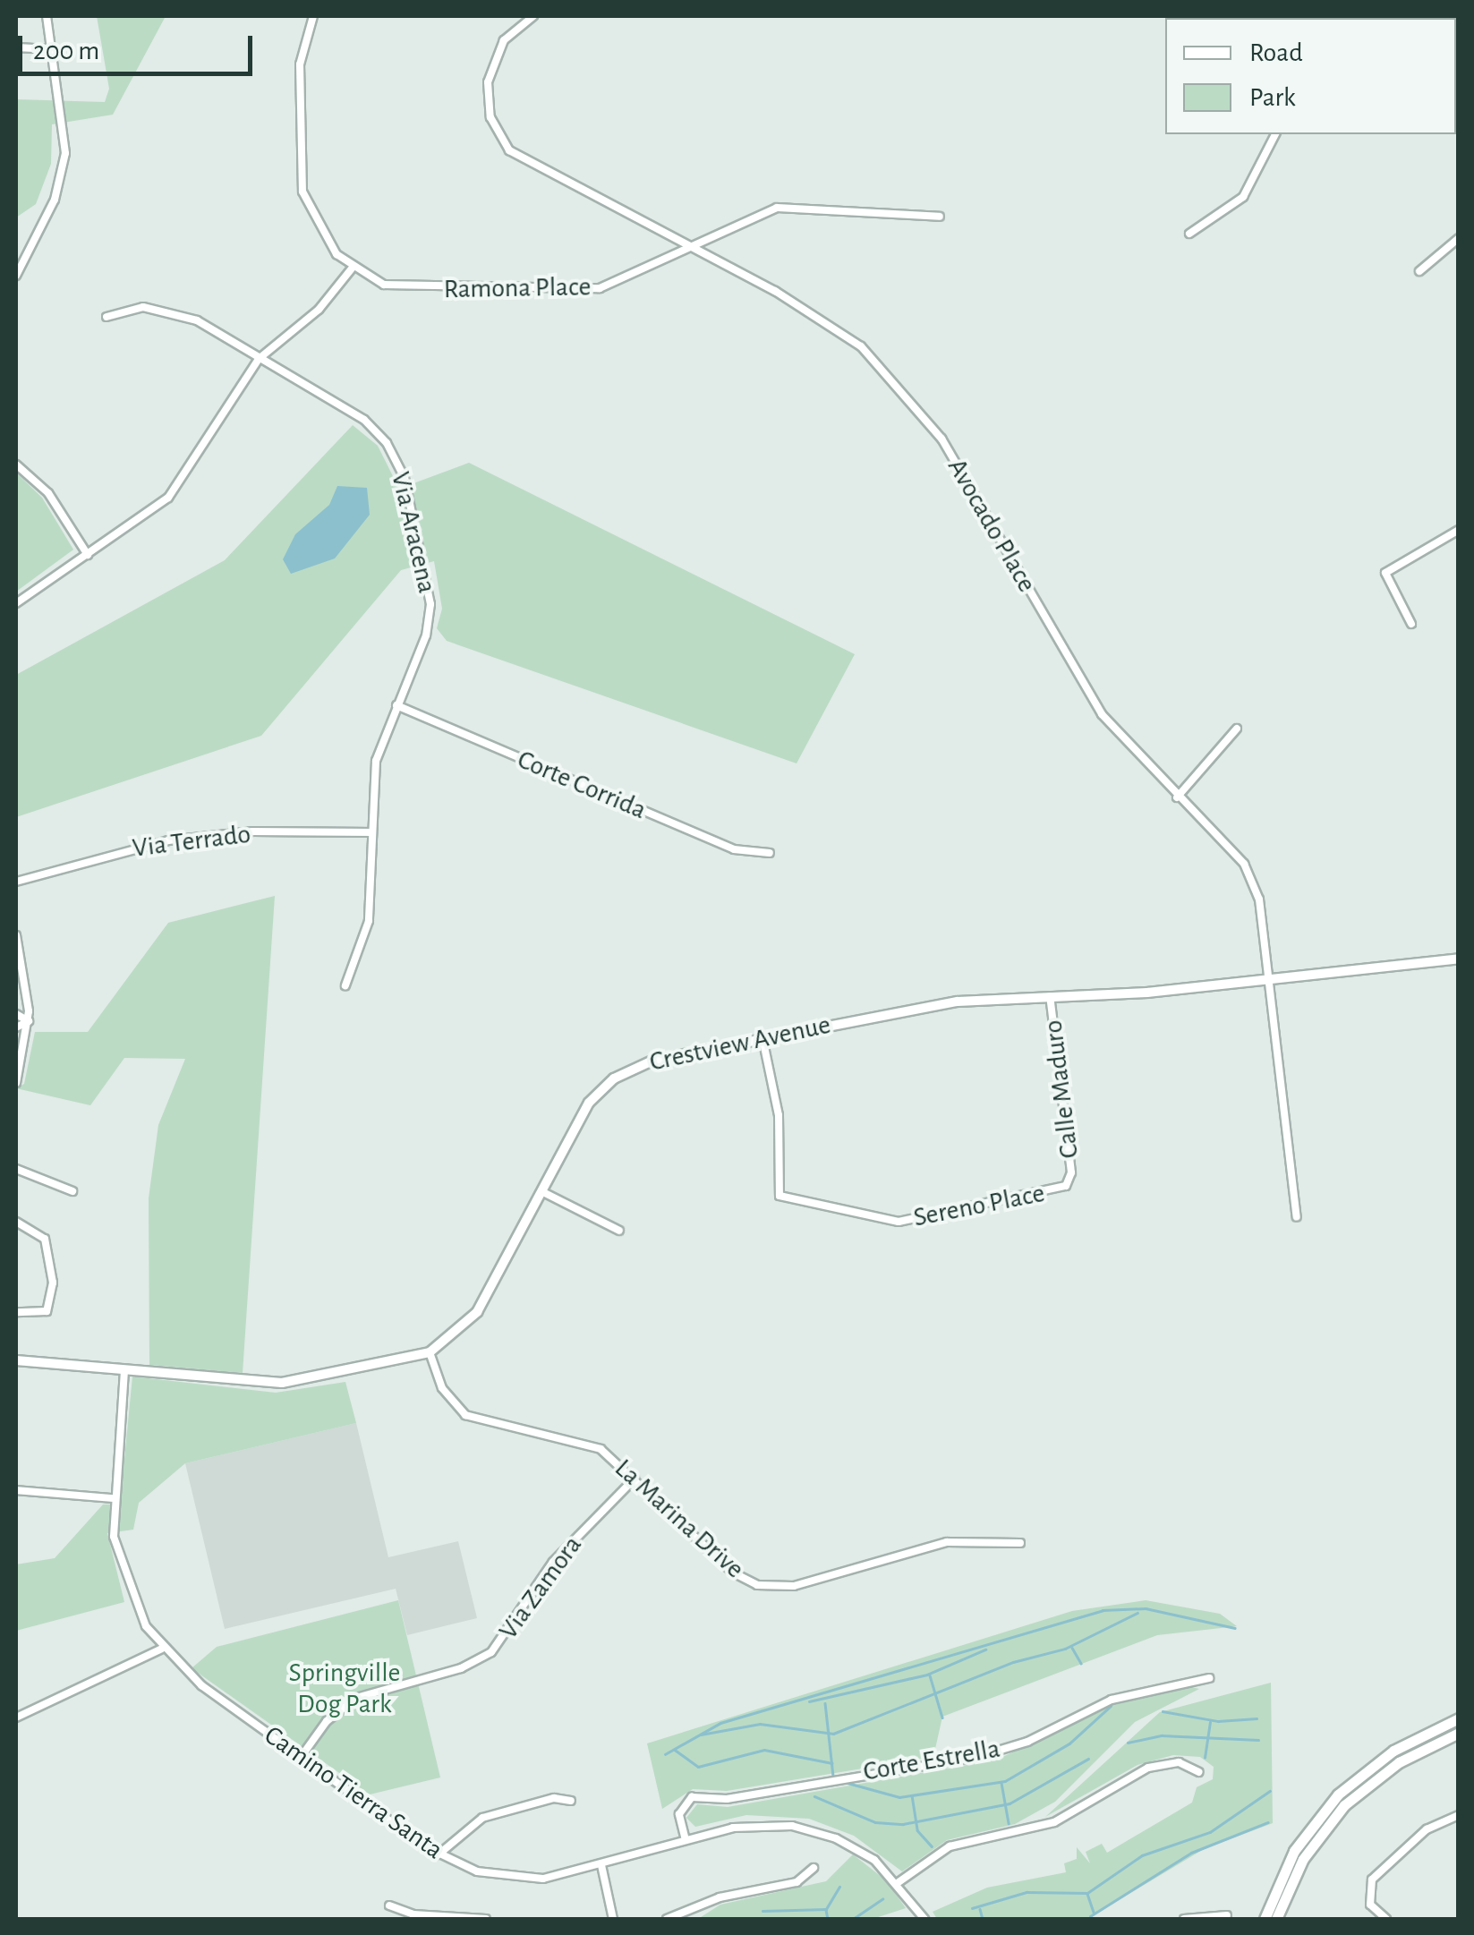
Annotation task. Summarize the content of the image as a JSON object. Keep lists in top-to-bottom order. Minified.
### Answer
{"streets":{"street":["Ramona Place","Avocado Place","Via Aracena","Corte Corrida","Via Terrado","Crestview Avenue","Calle Maduro","Sereno Place","La Marina Drive","Via Zamora","Corte Estrella","Camino Tierra Santa"]},"crossings":[["Ramona Place","Avocado Place"],["Avocado Place","Crestview Avenue"],["Via Aracena","Corte Corrida"],["Via Aracena","Via Terrado"],["Crestview Avenue","Calle Maduro"],["Crestview Avenue","Sereno Place"],["Crestview Avenue","La Marina Drive"],["Crestview Avenue","Camino Tierra Santa"],["Calle Maduro","Sereno Place"],["La Marina Drive","Via Zamora"],["Via Zamora","Camino Tierra Santa"],["Corte Estrella","Camino Tierra Santa"]],"parks":["Springville Dog Park"],"legend":["Road","Park"],"scale_bar":"200 m"}
